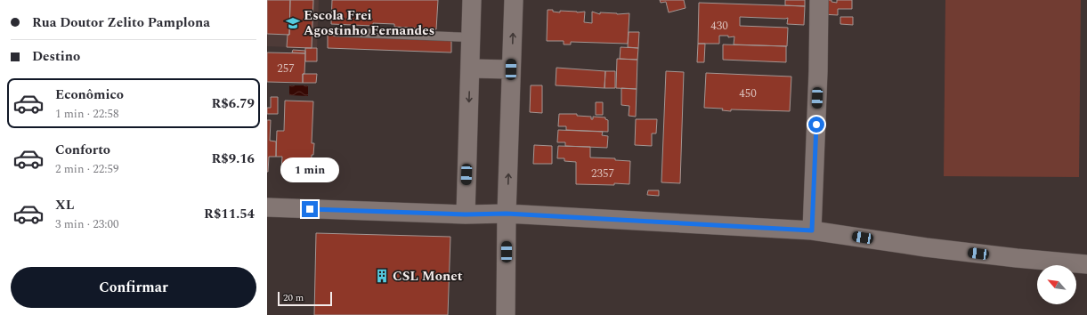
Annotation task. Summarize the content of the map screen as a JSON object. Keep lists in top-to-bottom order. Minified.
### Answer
{"places":{"school or university":["Escola Frei Agostinho Fernandes"],"building":["CSL Monet"]},"house_numbers":["430","257","450","2357"],"scale_bar":"20 m","north":"top left","page":{"banner":["Rua Doutor Zelito Pamplona","Destino"],"list":[{"name":"Econômico","note":"1 min · 22:58","value":"R$6.79"},{"name":"Conforto","note":"2 min · 22:59","value":"R$9.16"},{"name":"XL","note":"3 min · 23:00","value":"R$11.54"}],"bubble":"1 min","buttons":"Confirmar","scale":"20 m"}}
